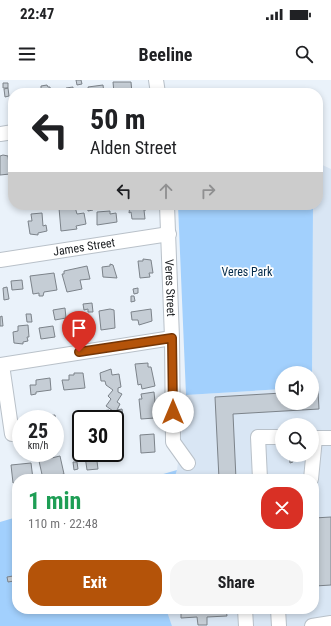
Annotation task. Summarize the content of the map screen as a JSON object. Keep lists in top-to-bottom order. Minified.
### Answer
{"streets":{"street":["James Street","Veres Street"]},"crossings":[["James Street","Veres Street"]],"parks":["Veres Park"],"page":{"status":"22:47","header":"Beeline","turn":["50 m","Alden Street"],"speed":"25 km/h","limit":"30","heading":["1 min","110 m · 22:48"],"buttons":["Exit","Share"]}}
